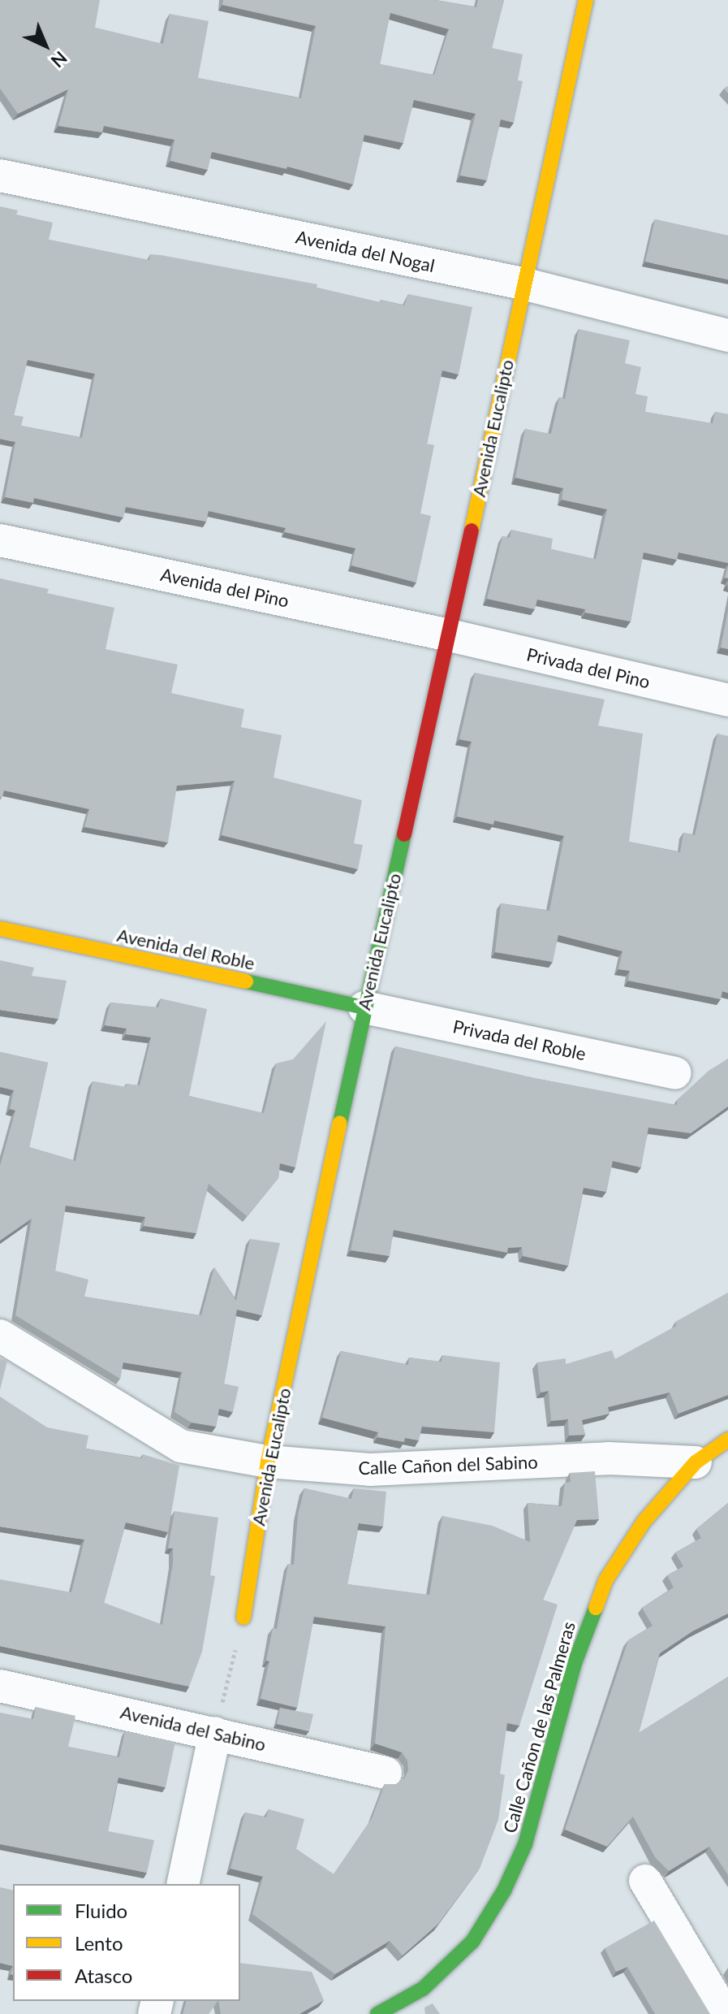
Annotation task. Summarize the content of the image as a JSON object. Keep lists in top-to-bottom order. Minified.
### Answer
{"streets":{"street":["Avenida del Nogal","Avenida Eucalipto","Avenida del Pino","Privada del Pino","Avenida del Roble","Privada del Roble","Calle Cañon del Sabino","Calle Cañon de las Palmeras","Avenida del Sabino"]},"crossings":[["Avenida del Nogal","Avenida Eucalipto"],["Avenida Eucalipto","Avenida del Pino"],["Avenida Eucalipto","Privada del Pino"],["Avenida Eucalipto","Avenida del Roble"],["Avenida Eucalipto","Privada del Roble"],["Avenida Eucalipto","Calle Cañon del Sabino"],["Avenida del Pino","Privada del Pino"],["Avenida del Roble","Privada del Roble"],["Calle Cañon del Sabino","Calle Cañon de las Palmeras"]],"legend":["Fluido","Lento","Atasco"],"north":"bottom right"}
